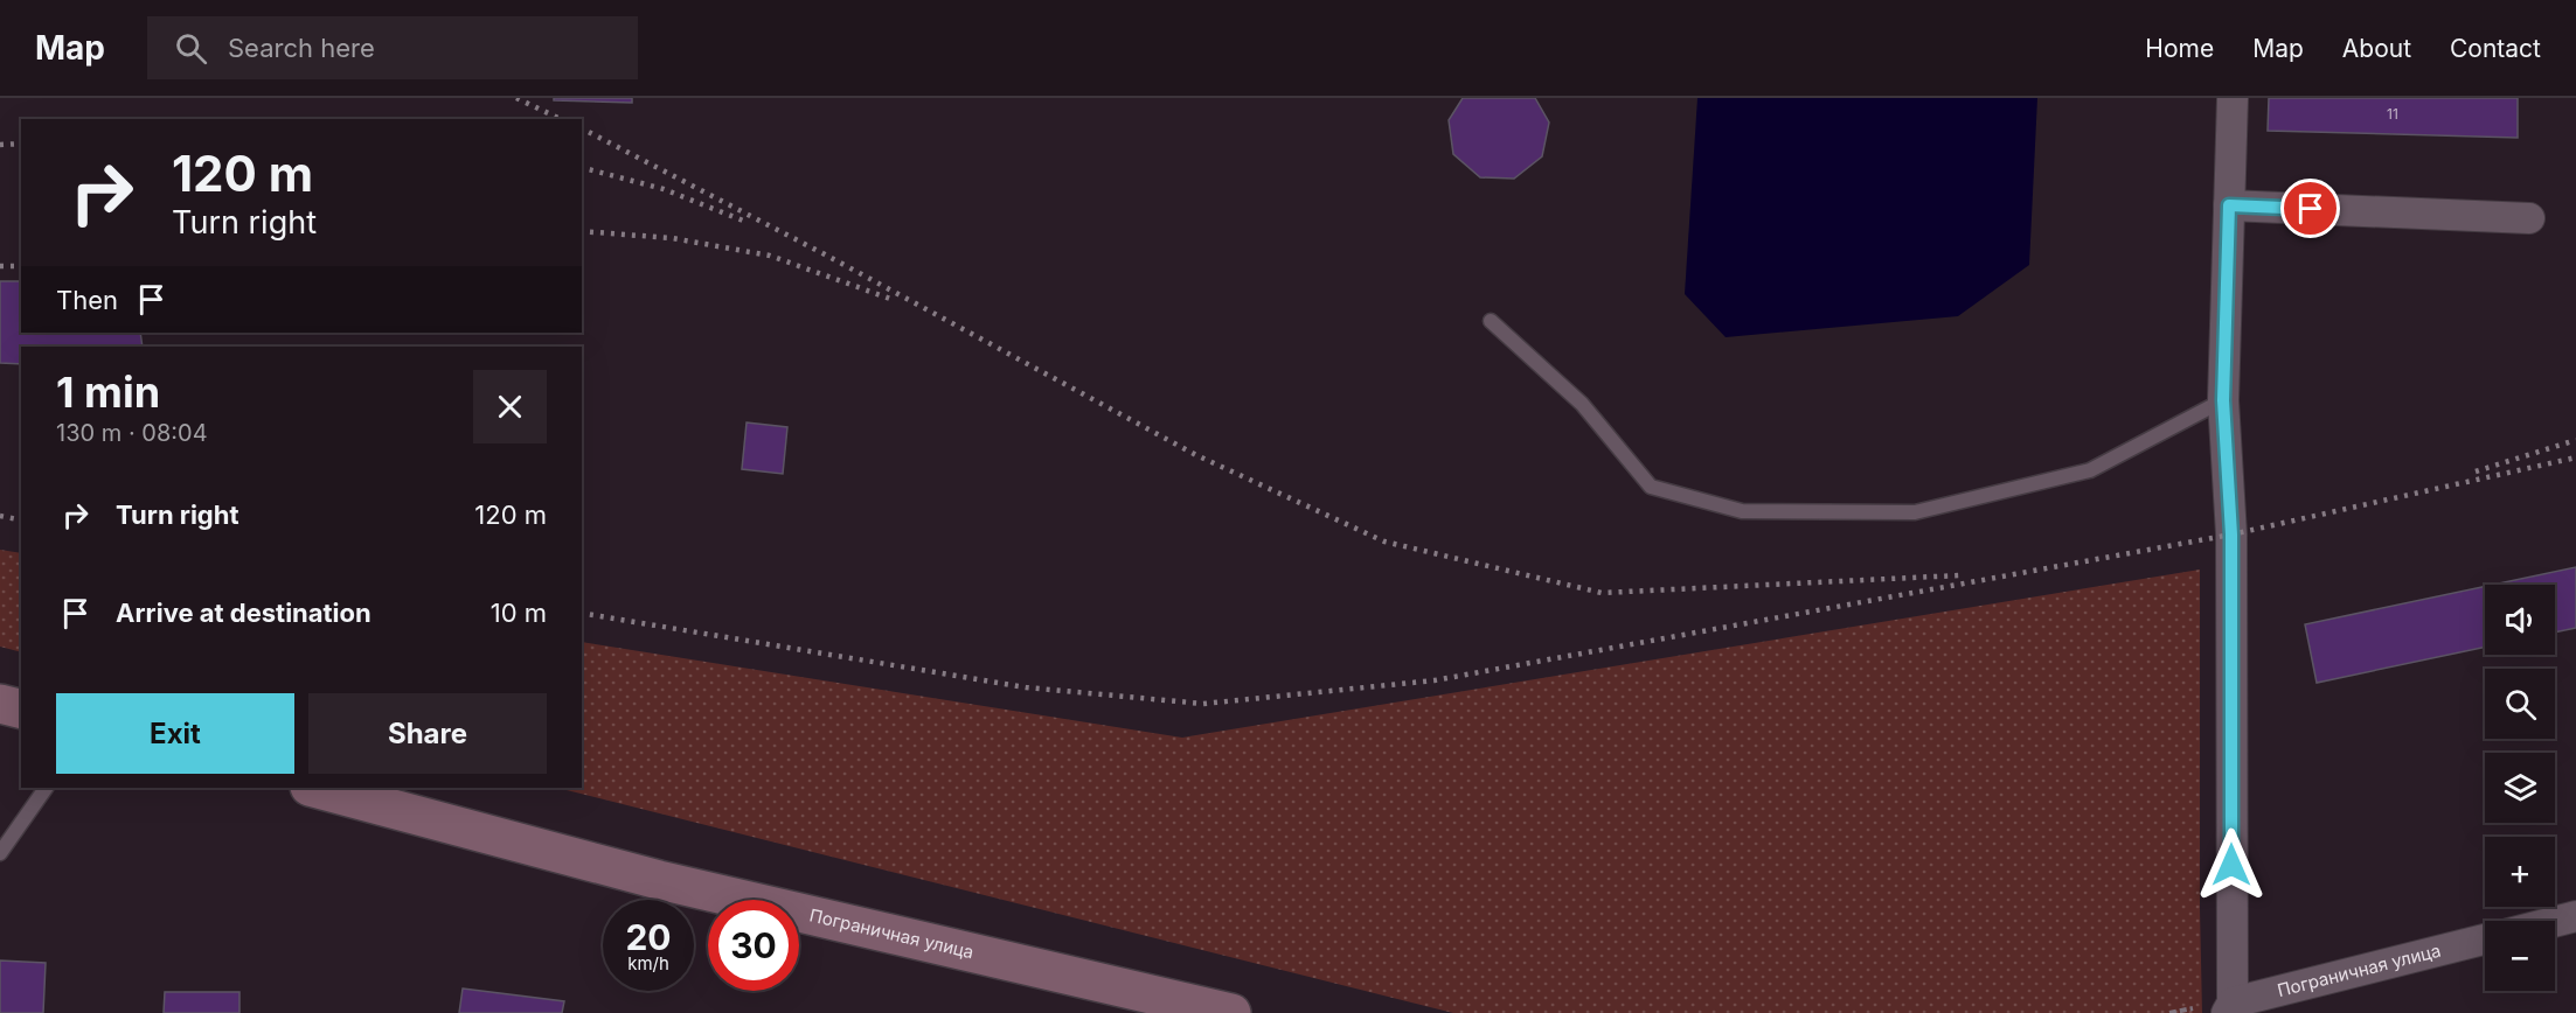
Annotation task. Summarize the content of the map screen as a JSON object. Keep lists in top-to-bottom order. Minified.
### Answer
{"streets":{"main road":["Пограничная улица"]},"house_numbers":["11"],"page":{"header":"Map","search":"Search here","nav":["Home","Map","About","Contact"],"turn":["120 m","Turn right"],"then":"Then","heading":["1 min","130 m · 08:04"],"list":[{"name":"Turn right","value":"120 m"},{"name":"Arrive at destination","value":"10 m"}],"map_buttons":["+","−"],"buttons":["Exit","Share"],"speed":"20 km/h","limit":"30"}}
